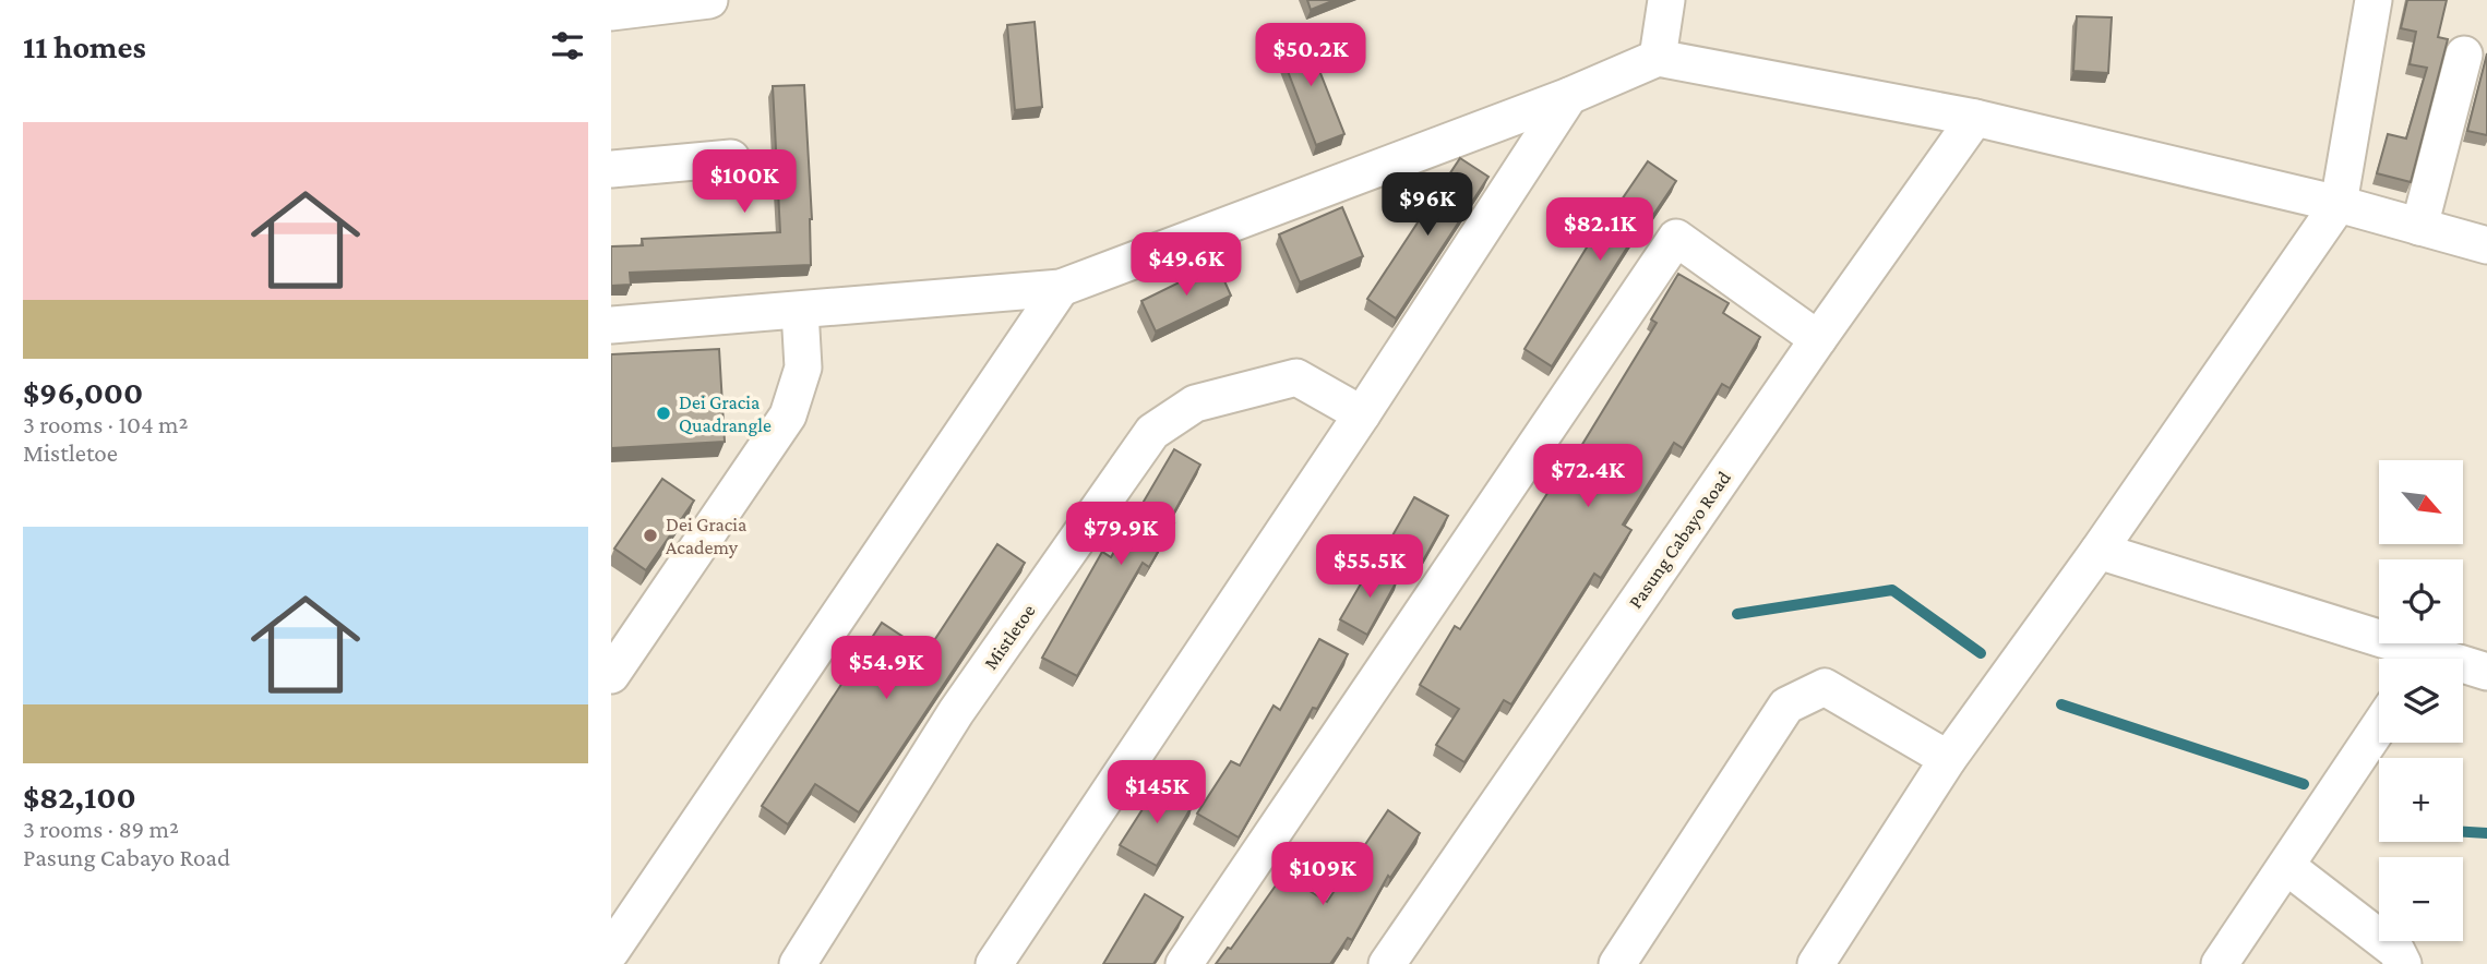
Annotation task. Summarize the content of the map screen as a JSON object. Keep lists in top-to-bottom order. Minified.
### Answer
{"streets":{"street":["Pasung Cabayo Road","Mistletoe"]},"places":["Dei Gracia Quadrangle","Dei Gracia Academy"],"north":"bottom right","page":{"heading":"11 homes","price":["$50.2K","$100K","$96K","$82.1K","$49.6K","$72.4K","$79.9K","$55.5K","$54.9K","$145K","$109K"],"list":[{"name":"$96,000","note":"3 rooms · 104 m² · Mistletoe"},{"name":"$82,100","note":"3 rooms · 89 m² · Pasung Cabayo Road"}],"map_buttons":["+","−"]}}
